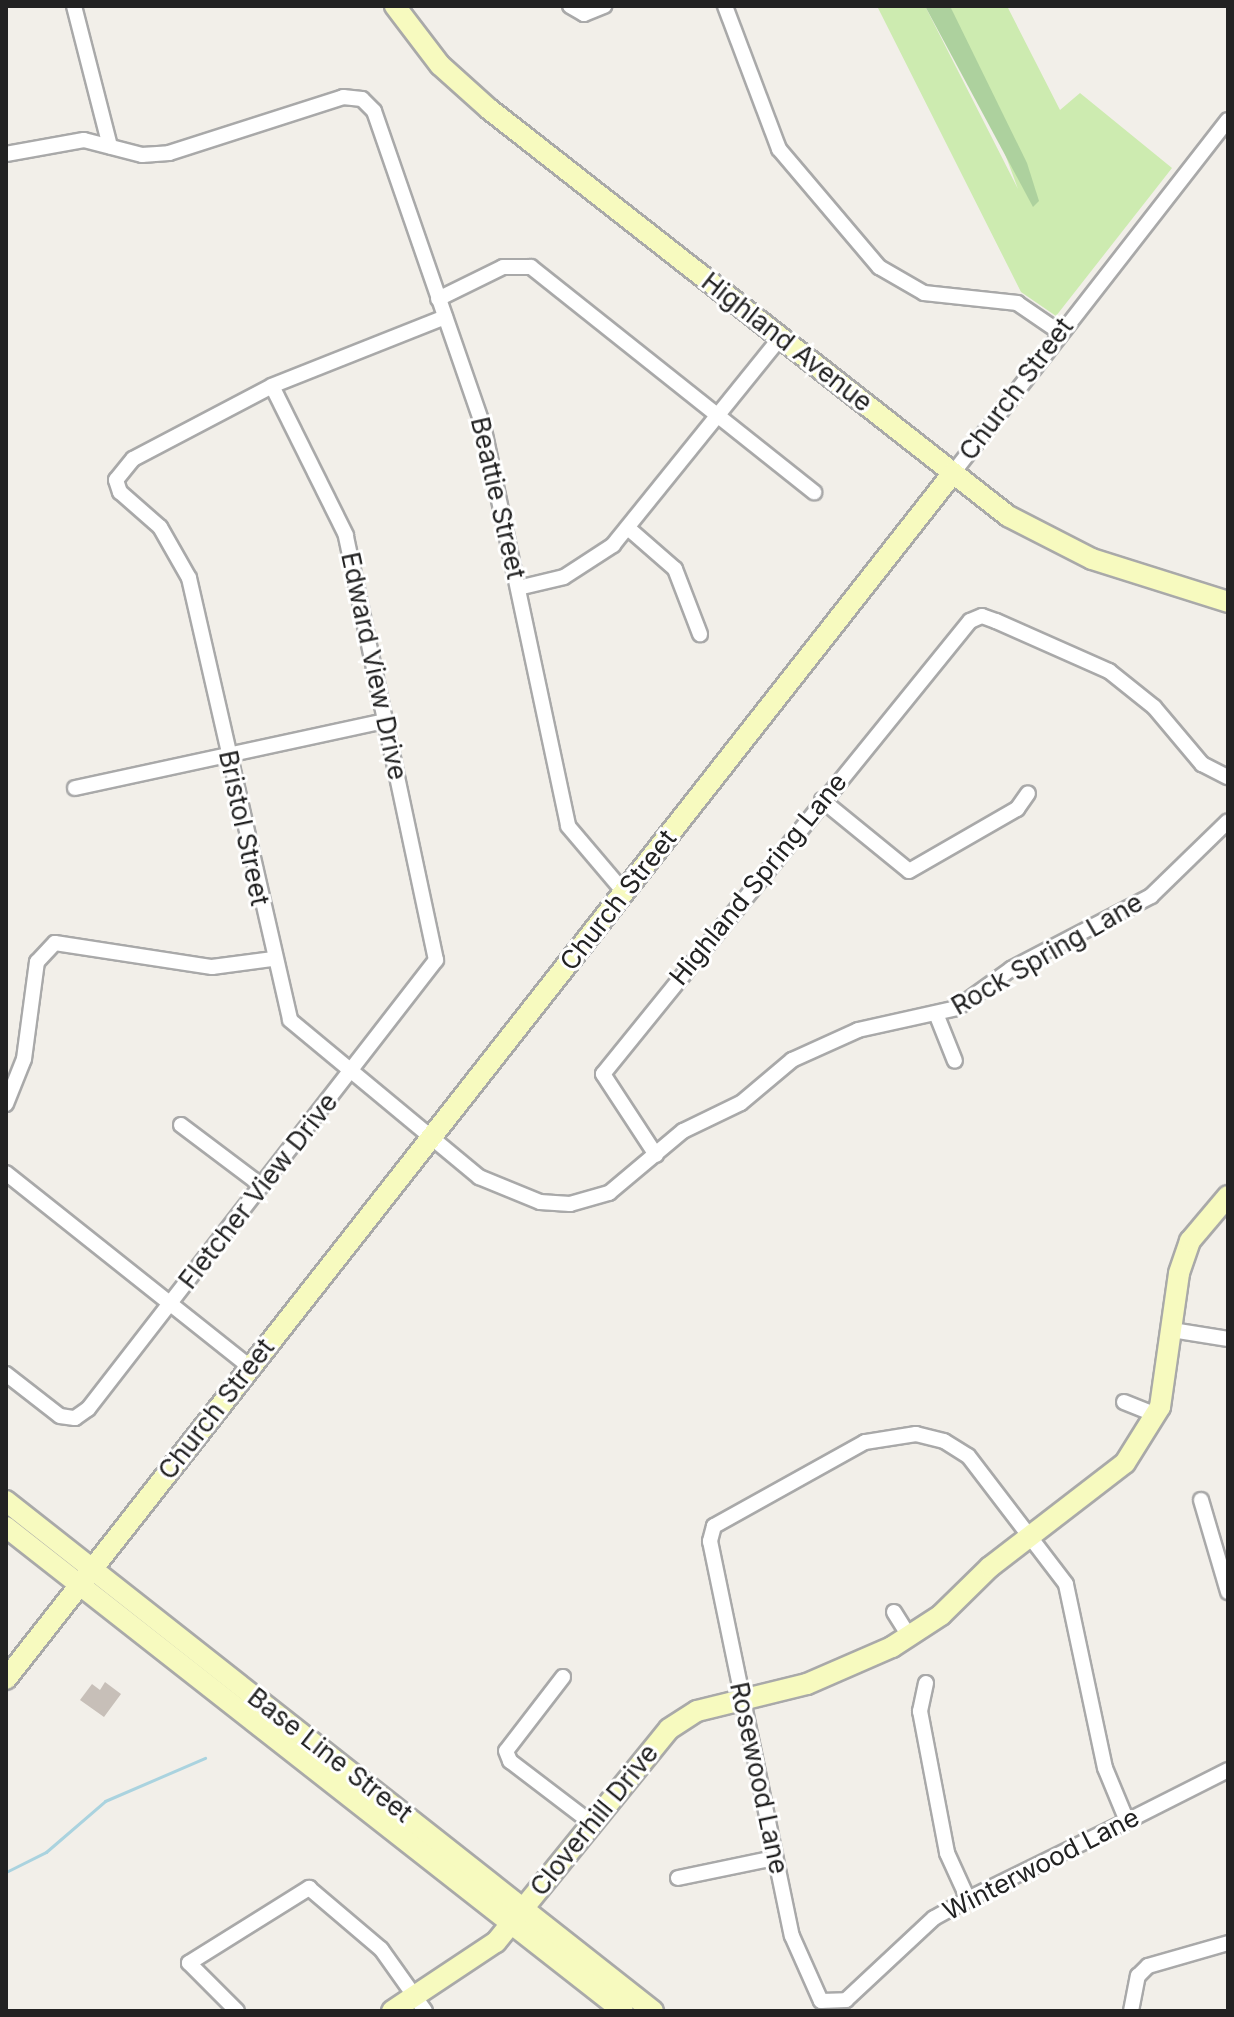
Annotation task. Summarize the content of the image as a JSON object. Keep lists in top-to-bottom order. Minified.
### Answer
{"streets":{"main road":["Highland Avenue","Church Street","Base Line Street","Cloverhill Drive"],"street":["Beattie Street","Edward View Drive","Bristol Street","Highland Spring Lane","Rock Spring Lane","Fletcher View Drive","Rosewood Lane","Winterwood Lane"]},"crossings":[["Highland Avenue","Church Street"],["Church Street","Beattie Street"],["Church Street","Bristol Street"],["Church Street","Rock Spring Lane"],["Church Street","Base Line Street"],["Edward View Drive","Bristol Street"],["Edward View Drive","Fletcher View Drive"],["Bristol Street","Rock Spring Lane"],["Bristol Street","Fletcher View Drive"],["Highland Spring Lane","Rock Spring Lane"],["Base Line Street","Cloverhill Drive"],["Rosewood Lane","Cloverhill Drive"],["Rosewood Lane","Winterwood Lane"]]}
